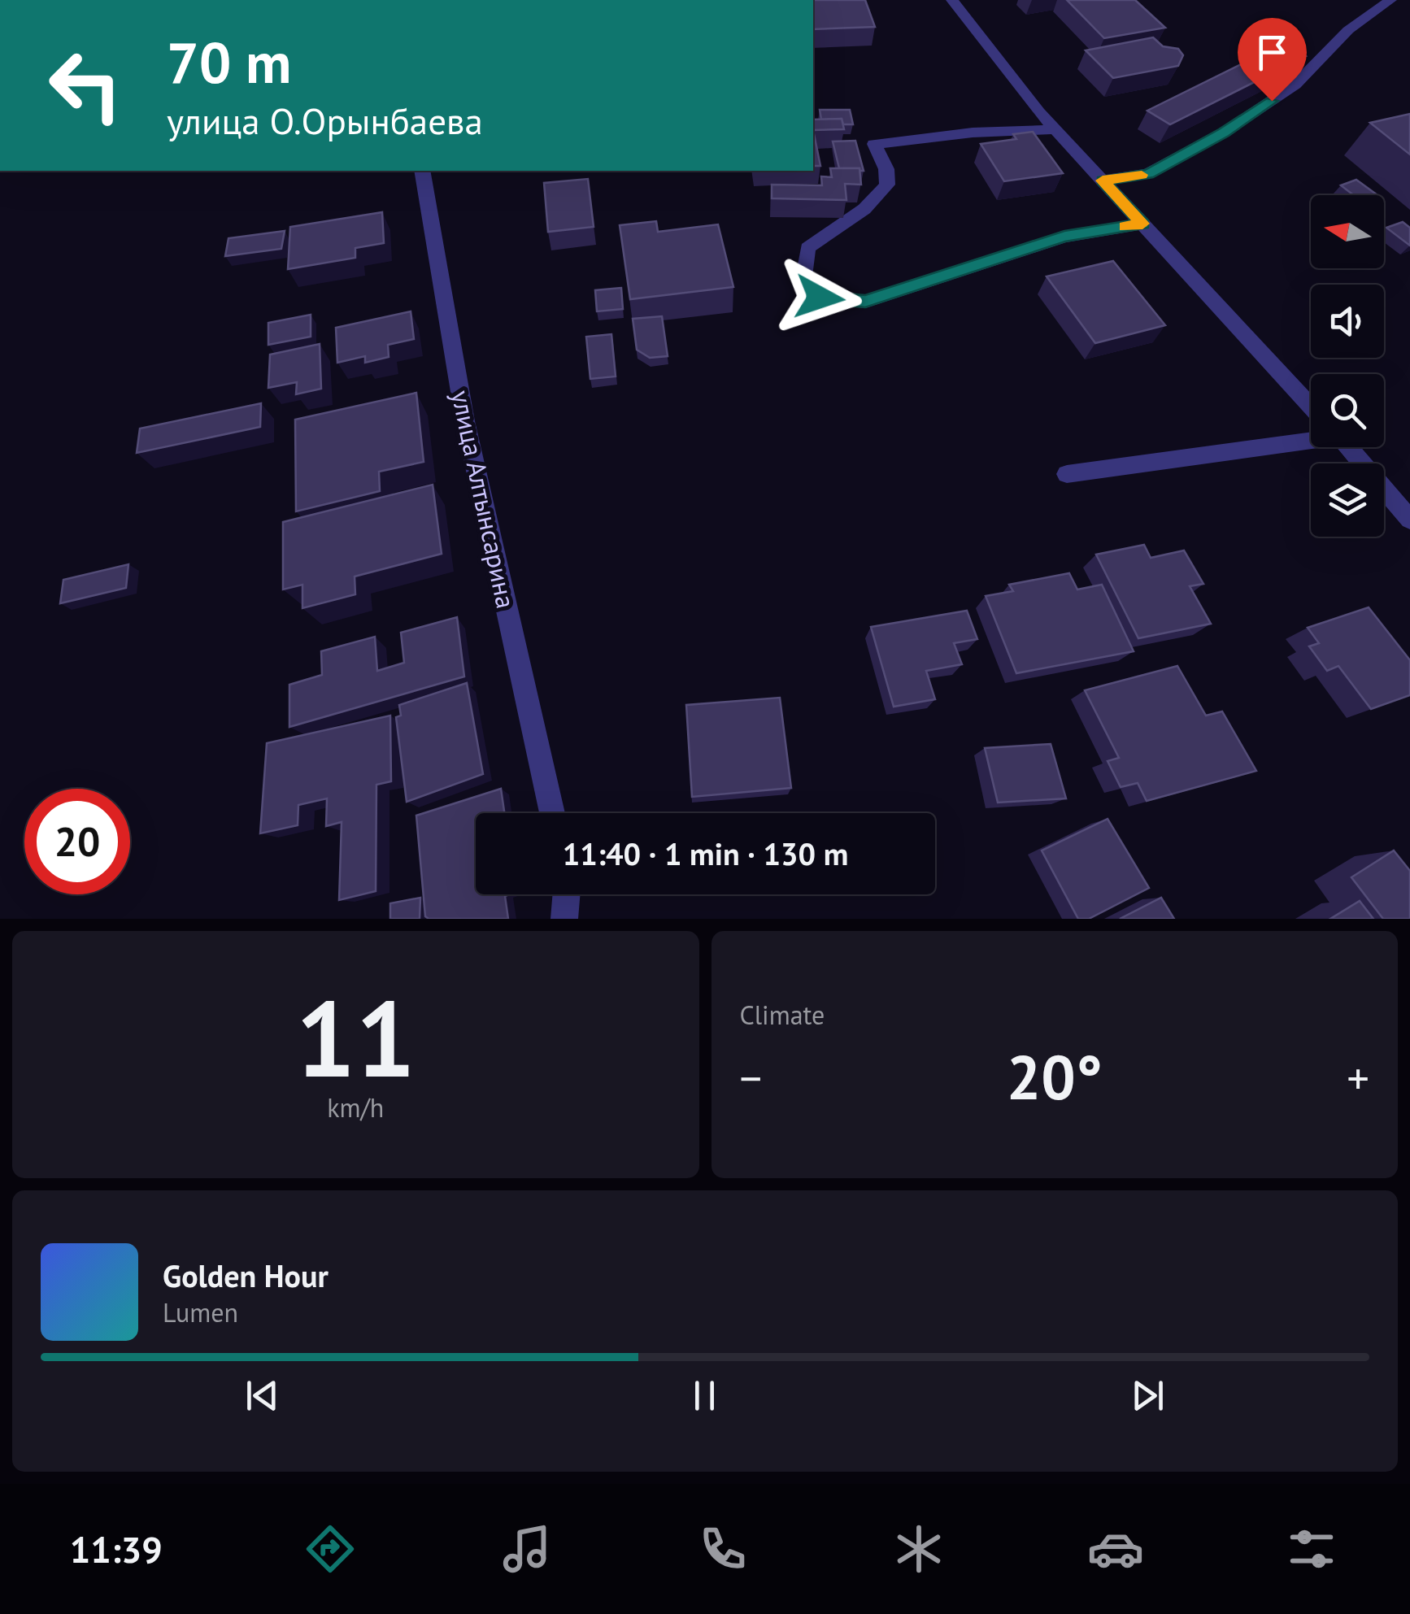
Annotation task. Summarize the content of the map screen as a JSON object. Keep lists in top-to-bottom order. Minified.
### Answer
{"streets":{"street":["улица Алтынсарина"]},"north":"left","page":{"turn":["70 m","улица О.Орынбаева"],"limit":"20","trip":"11:40 · 1 min · 130 m","tile":[["11","km/h"],"Climate"],"heat":["−","20°","+"],"song":["Golden Hour","Lumen"],"tabs":"11:39"}}
